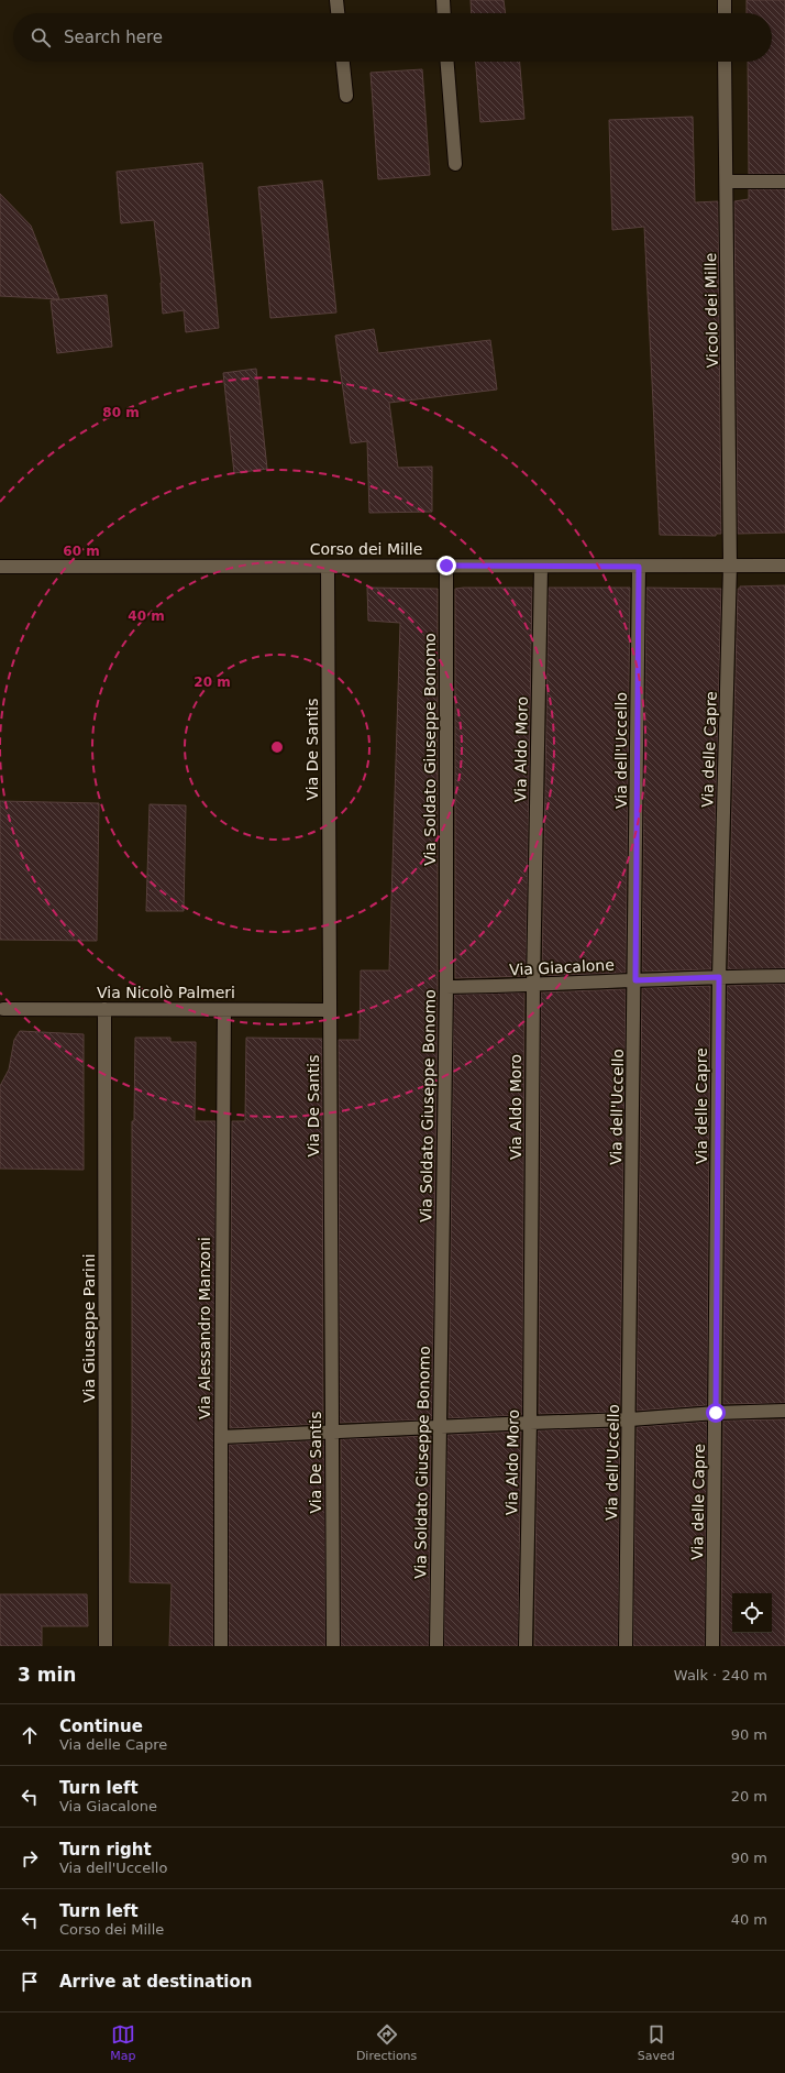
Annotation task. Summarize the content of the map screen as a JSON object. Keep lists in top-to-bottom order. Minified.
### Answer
{"streets":{"street":["Vicolo dei Mille","Corso dei Mille","Via De Santis","Via Soldato Giuseppe Bonomo","Via Aldo Moro","Via delle Capre","Via dell'Uccello","Via Giacalone","Via Nicolò Palmeri","Via Giuseppe Parini","Via Alessandro Manzoni"]},"crossings":[["Vicolo dei Mille","Corso dei Mille"],["Vicolo dei Mille","Via delle Capre"],["Corso dei Mille","Via De Santis"],["Corso dei Mille","Via Soldato Giuseppe Bonomo"],["Corso dei Mille","Via Aldo Moro"],["Corso dei Mille","Via delle Capre"],["Corso dei Mille","Via dell'Uccello"],["Via De Santis","Via Nicolò Palmeri"],["Via Soldato Giuseppe Bonomo","Via Giacalone"],["Via Aldo Moro","Via Giacalone"],["Via delle Capre","Via Giacalone"],["Via dell'Uccello","Via Giacalone"],["Via Nicolò Palmeri","Via Giuseppe Parini"],["Via Nicolò Palmeri","Via Alessandro Manzoni"]],"page":{"search":"Search here","heading":["3 min","Walk · 240 m"],"list":[["Continue","Via delle Capre","90 m"],["Turn left","Via Giacalone","20 m"],["Turn right","Via dell'Uccello","90 m"],["Turn left","Corso dei Mille","40 m"],"Arrive at destination"],"nav":["Map","Directions","Saved"]},"rings":["80 m","60 m","40 m","20 m"]}
